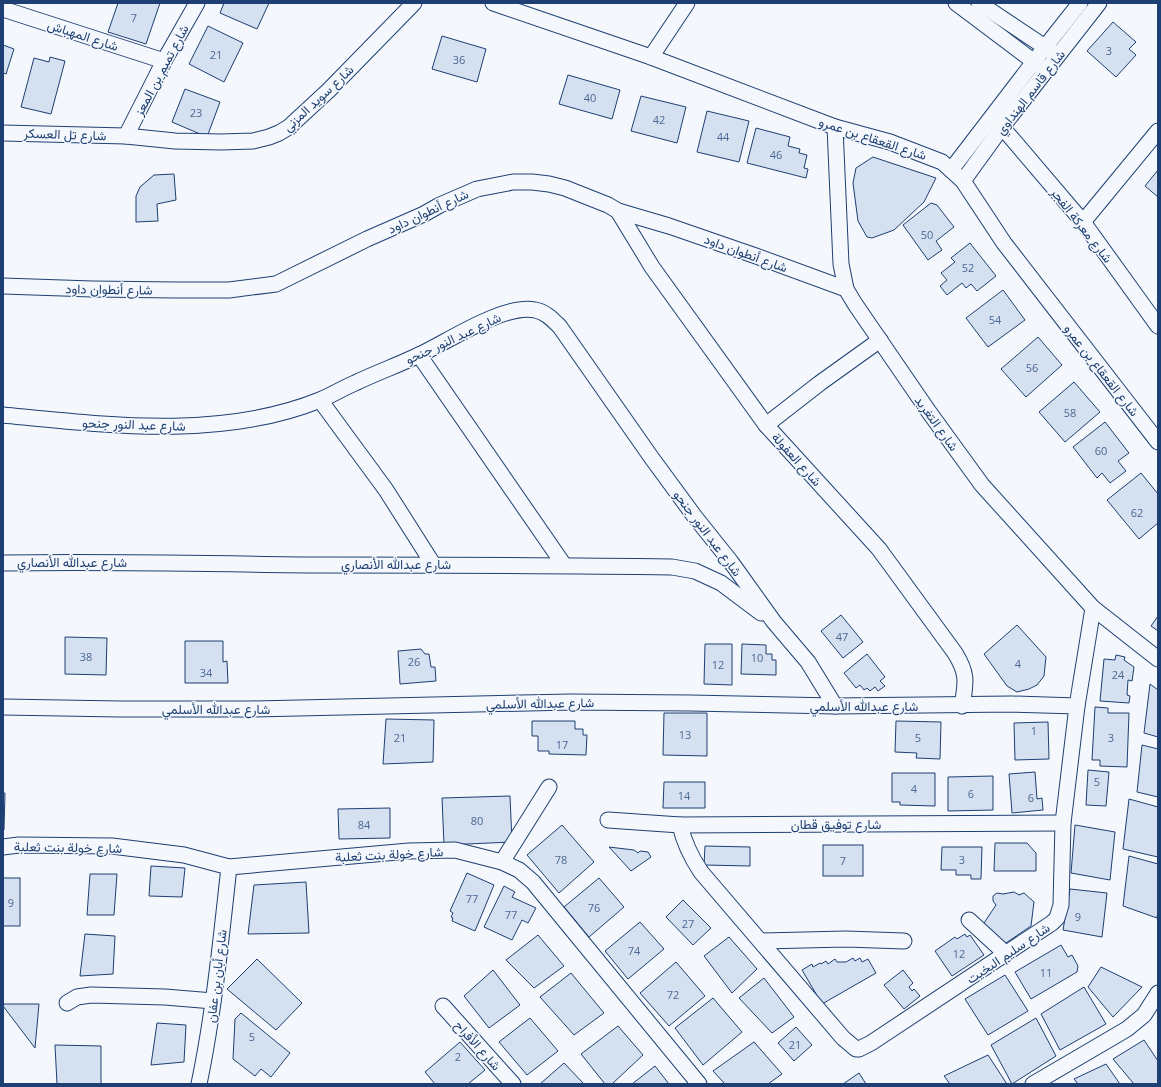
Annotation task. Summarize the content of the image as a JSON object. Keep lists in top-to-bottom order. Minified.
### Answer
{"streets":{"street":["شارع المهباش","شارع تميم بن المعز","شارع قاسم الهنداوي","شارع سويد المزني","شارع تل العسكر","شارع القعقاع بن عمرو","شارع أنطوان داود","شارع معركة الفجر","شارع عبد النور جنحو","شارع التغريد","شارع العفولة","شارع عبدالله الأنصاري","شارع عبدالله الأسلمي","شارع توفيق قطان","شارع خولة بنت ثعلبة","شارع سليم البخيت","شارع أبان بن عفان","شارع الأفراح"]},"crossings":[["شارع المهباش","شارع تميم بن المعز"],["شارع تميم بن المعز","شارع سويد المزني"],["شارع تميم بن المعز","شارع تل العسكر"],["شارع قاسم الهنداوي","شارع القعقاع بن عمرو"],["شارع قاسم الهنداوي","شارع معركة الفجر"],["شارع سويد المزني","شارع تل العسكر"],["شارع القعقاع بن عمرو","شارع التغريد"],["شارع أنطوان داود","شارع التغريد"],["شارع أنطوان داود","شارع العفولة"],["شارع عبد النور جنحو","شارع عبدالله الأنصاري"],["شارع عبد النور جنحو","شارع عبدالله الأسلمي"],["شارع التغريد","شارع سليم البخيت"],["شارع العفولة","شارع عبدالله الأسلمي"],["شارع عبدالله الأسلمي","شارع سليم البخيت"],["شارع توفيق قطان","شارع سليم البخيت"],["شارع خولة بنت ثعلبة","شارع أبان بن عفان"]],"house_numbers":["7","3","21","36","40","23","42","44","46","50","52","54","56","58","60","62","47","38","10","26","4","12","34","24","1","13","21","5","3","17","5","4","6","14","6","80","84","78","3","7","77","9","76","77","9","27","74","12","11","72","5","21","2"]}
